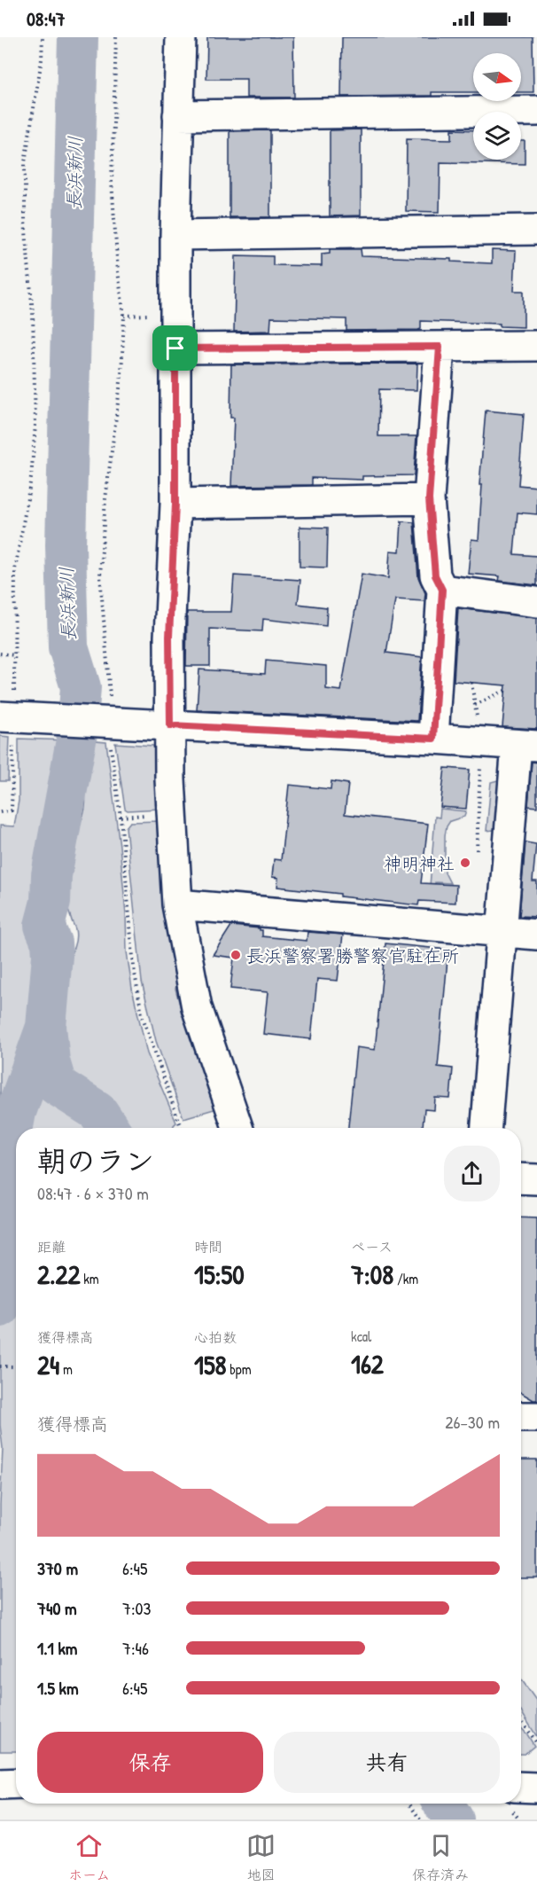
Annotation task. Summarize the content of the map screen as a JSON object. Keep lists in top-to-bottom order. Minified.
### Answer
{"water":["長浜新川"],"places":["神明神社","長浜警察署勝警察官駐在所"],"north":"right","page":{"status":"08:47","heading":["朝のラン","08:47 · 6 × 370 m"],"stats":[["距離","2.22 km"],["時間","15:50"],["ペース","7:08 /km"],["獲得標高","24 m"],["心拍数","158 bpm"],["kcal","162"]],"chart":["獲得標高","26–30 m"],"list":[{"name":"370 m","note":"6:45"},{"name":"740 m","note":"7:03"},{"name":"1.1 km","note":"7:46"},{"name":"1.5 km","note":"6:45"}],"buttons":["保存","共有"],"tabs":["ホーム","地図","保存済み"]}}
